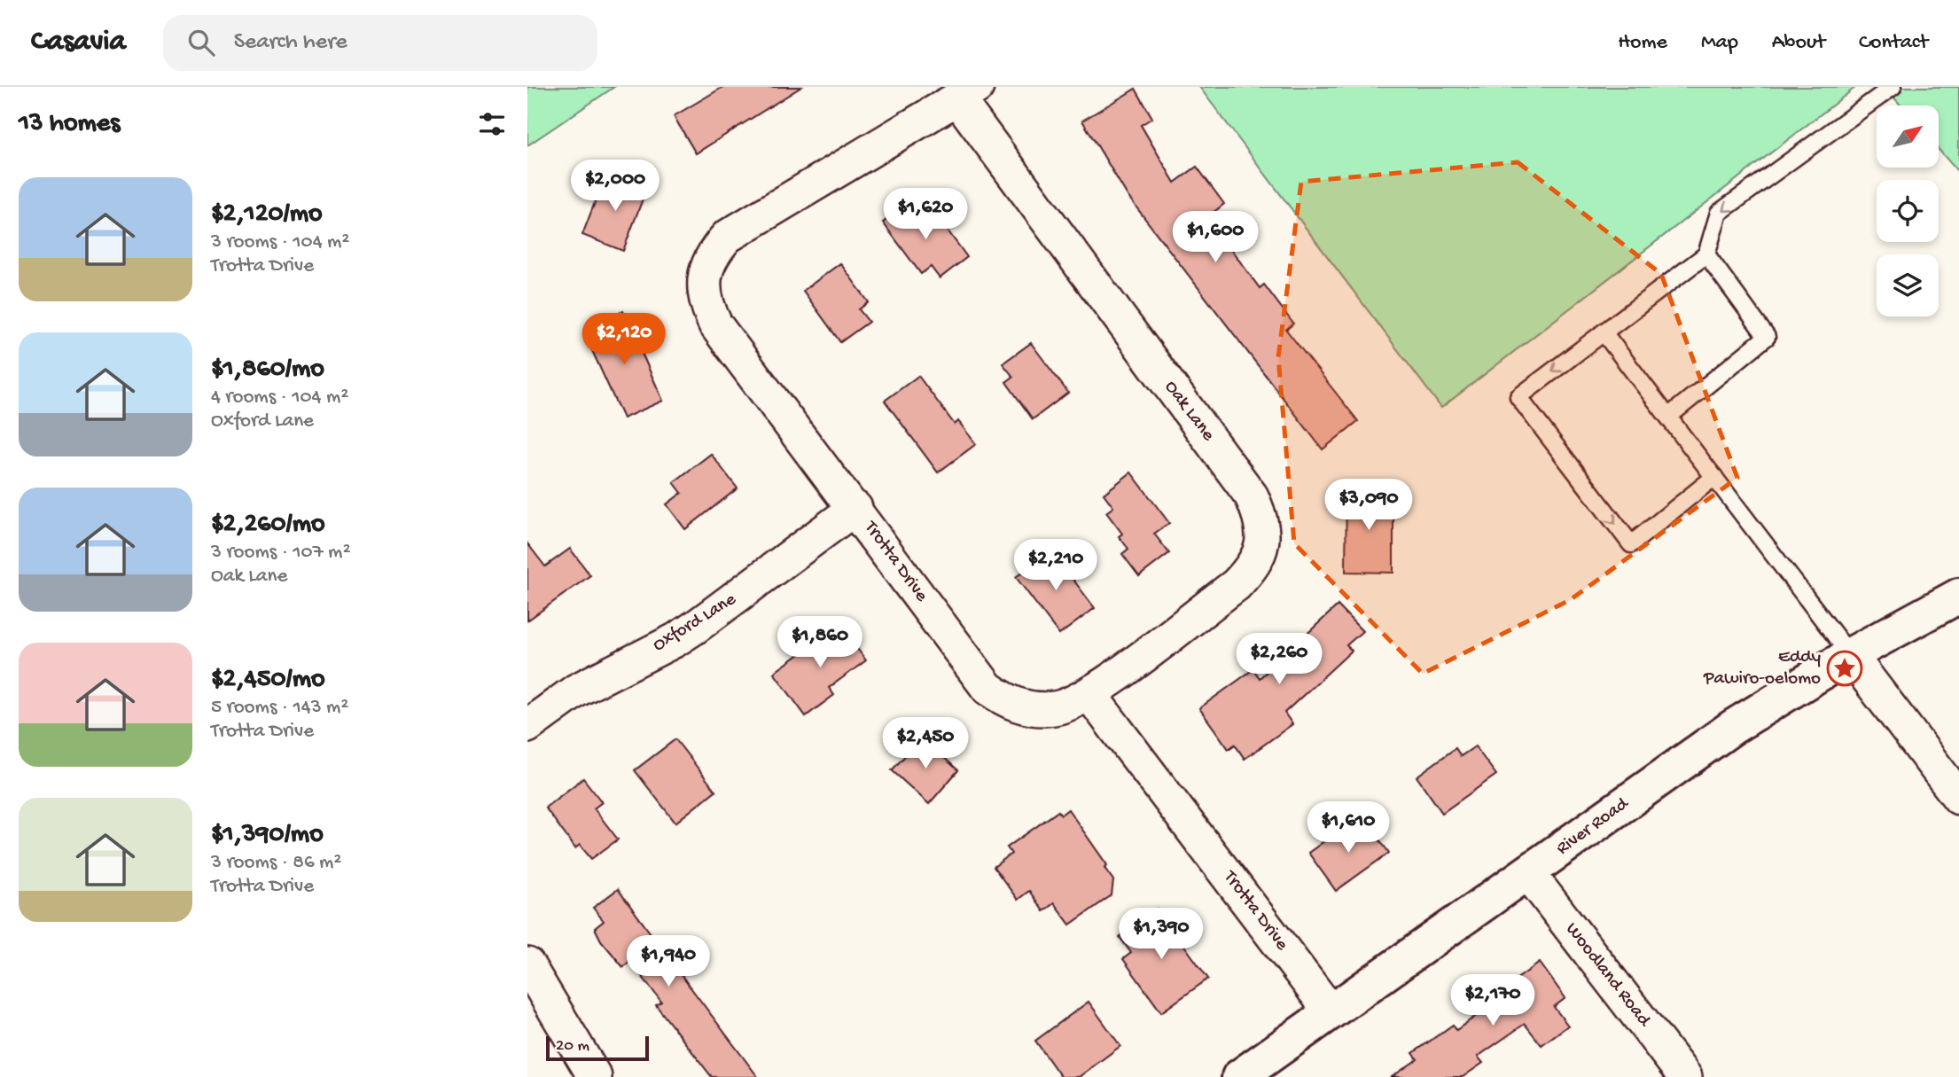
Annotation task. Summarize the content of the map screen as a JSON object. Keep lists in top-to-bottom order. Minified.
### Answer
{"streets":{"main road":["River Road"],"street":["Oak Lane","Trotta Drive","Oxford Lane","Woodland Road"]},"crossings":[["Oak Lane","Trotta Drive"],["Trotta Drive","Oxford Lane"],["Trotta Drive","River Road"],["River Road","Woodland Road"]],"places":{"place":["Eddy Pawiro-oelomo"]},"scale_bar":"20 m","north":"top right","page":{"header":"Casavia","search":"Search here","nav":["Home","Map","About","Contact"],"heading":"13 homes","price":["$2,000","$1,620","$1,600","$2,120","$3,090","$2,210","$1,860","$2,260","$2,450","$1,610","$1,390","$1,940","$2,170"],"list":[{"name":"$2,120/mo","note":"3 rooms · 104 m² · Trotta Drive"},{"name":"$1,860/mo","note":"4 rooms · 104 m² · Oxford Lane"},{"name":"$2,260/mo","note":"3 rooms · 107 m² · Oak Lane"},{"name":"$2,450/mo","note":"5 rooms · 143 m² · Trotta Drive"},{"name":"$1,390/mo","note":"3 rooms · 86 m² · Trotta Drive"}],"scale":"20 m"}}
